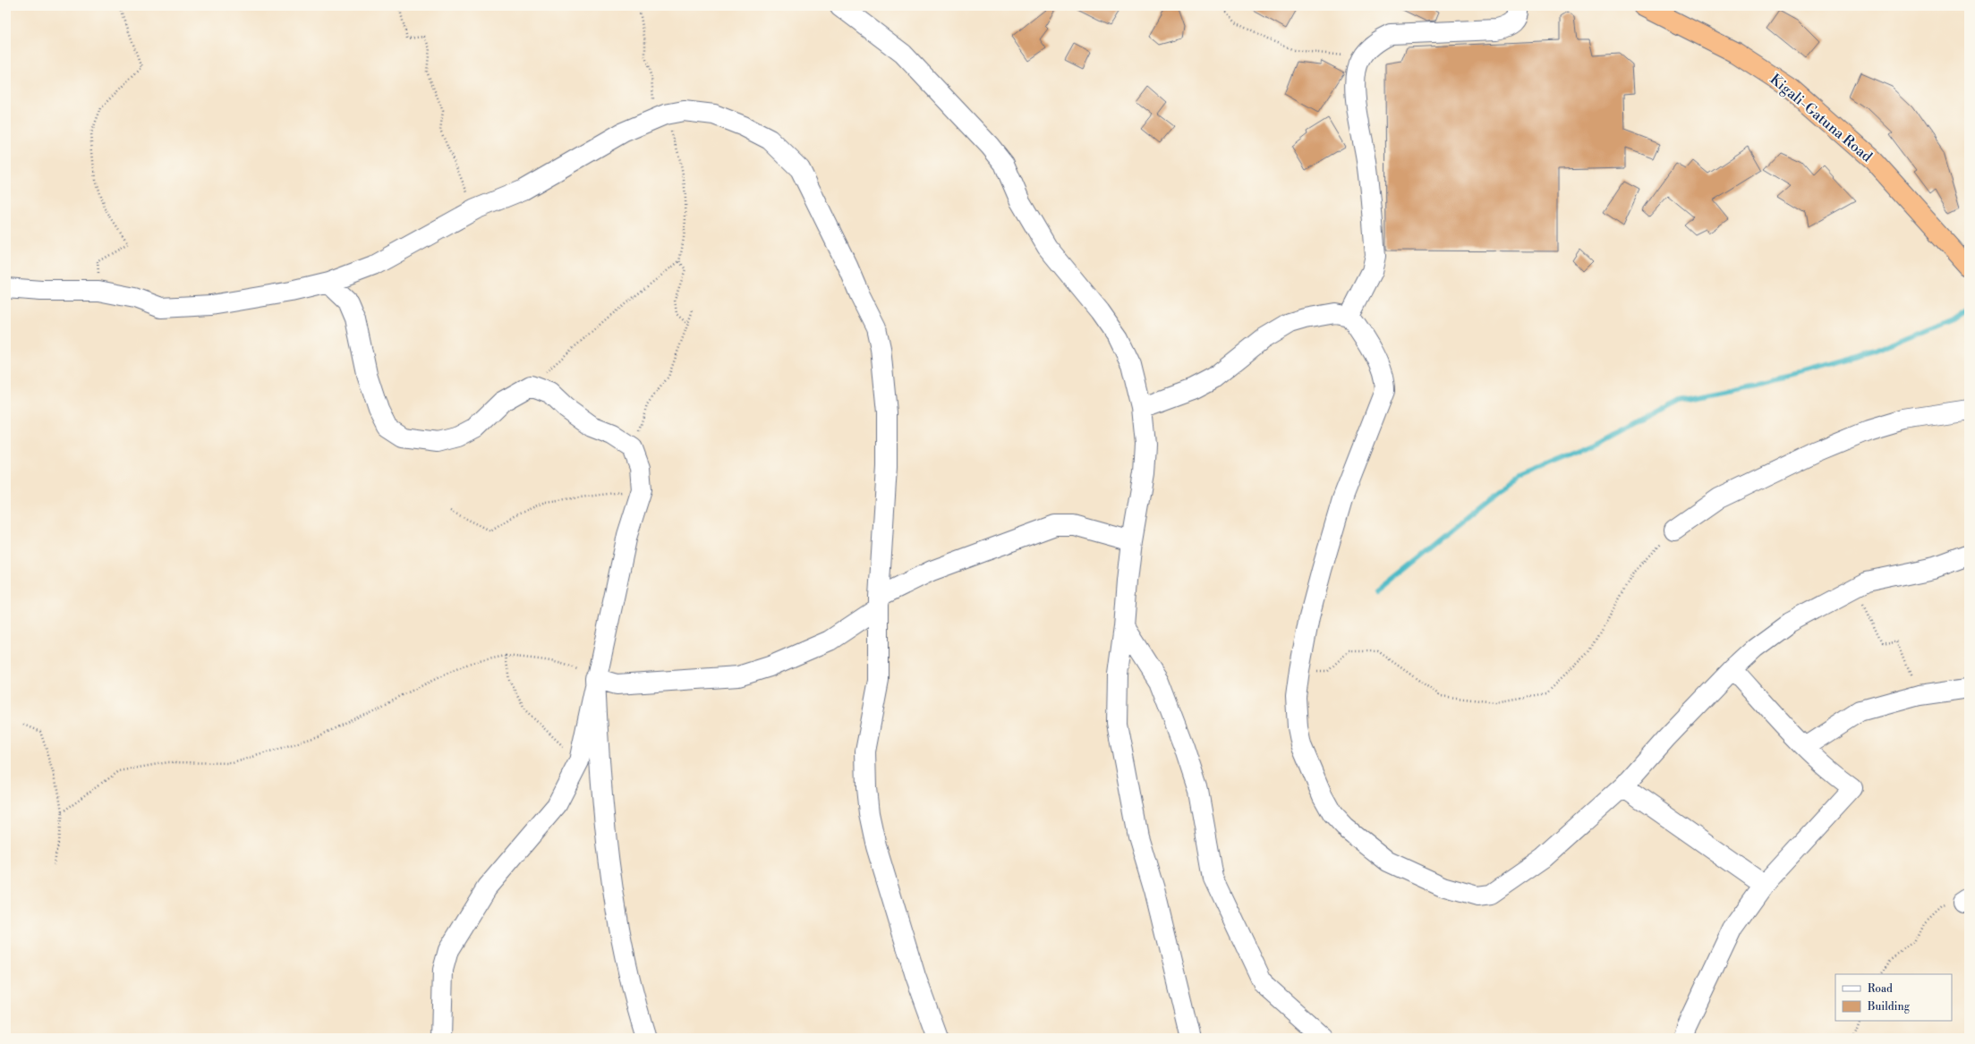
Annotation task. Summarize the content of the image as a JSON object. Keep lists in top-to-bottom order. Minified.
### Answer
{"streets":{"highway":["Kigali-Gatuna Road"]},"legend":["Road","Building"]}
